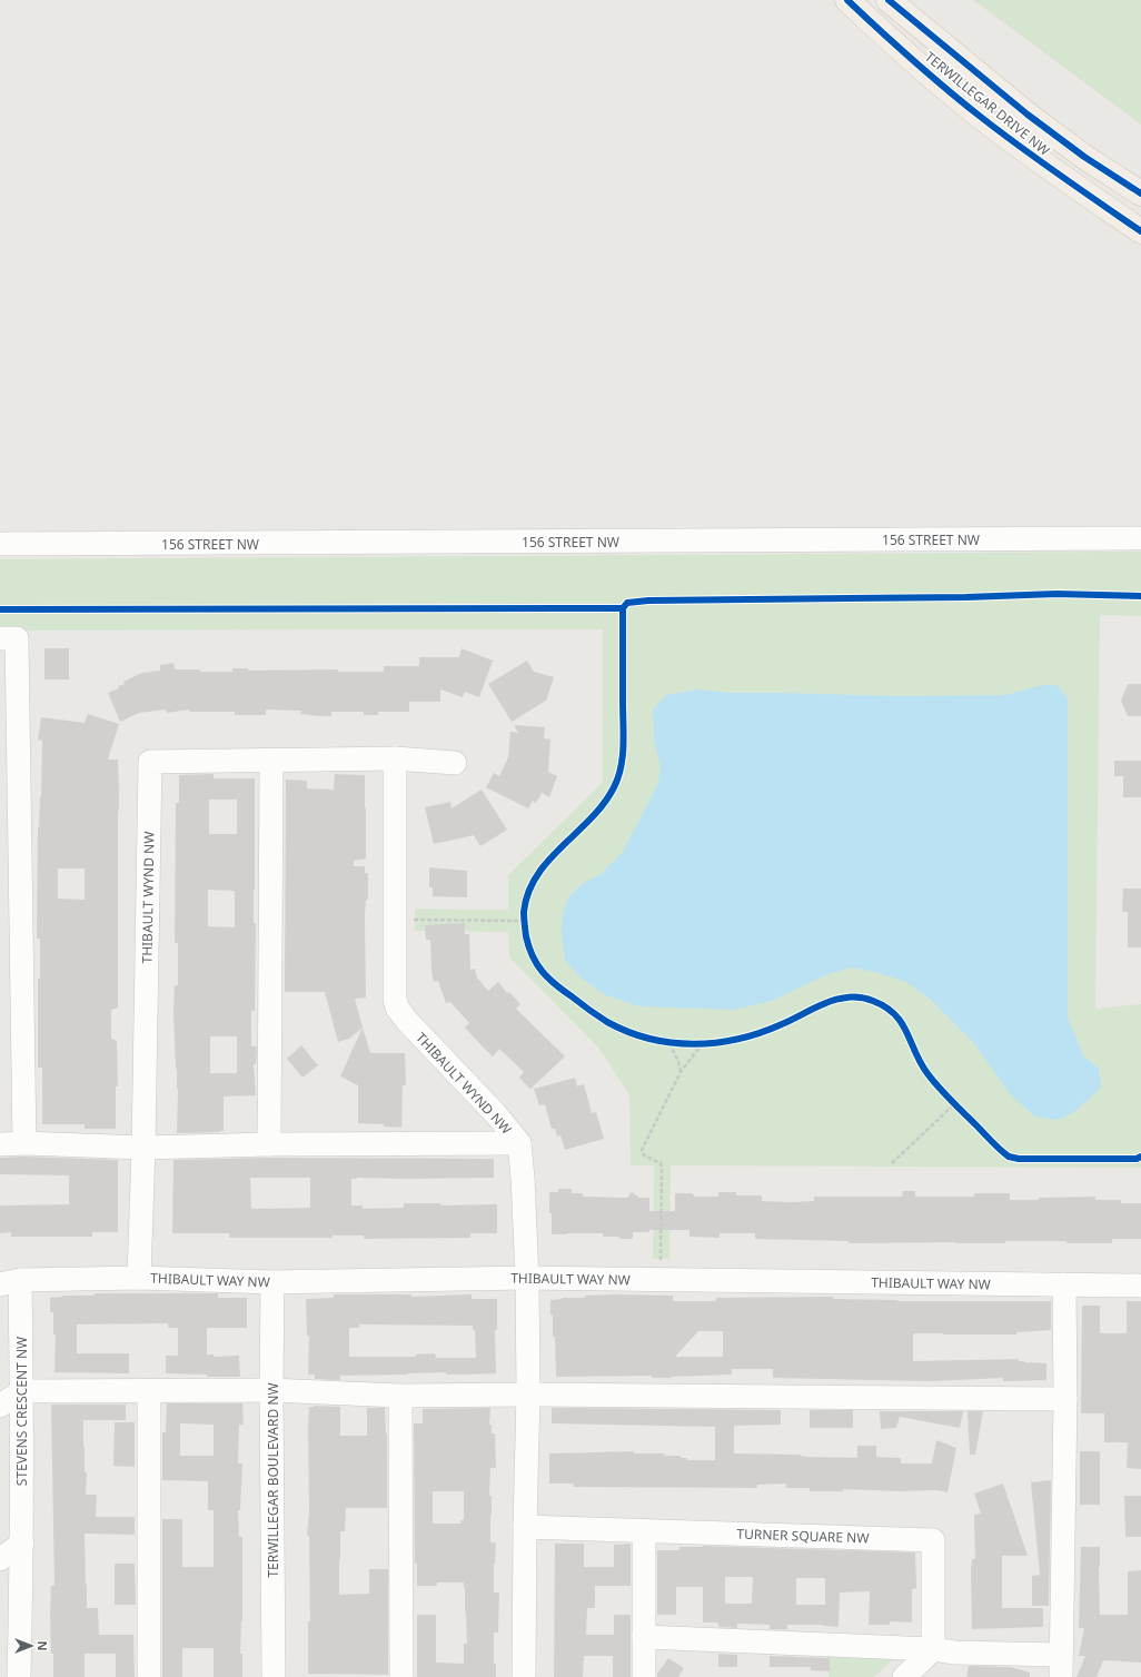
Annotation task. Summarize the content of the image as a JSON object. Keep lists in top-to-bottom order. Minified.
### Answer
{"streets":{"main road":["TERWILLEGAR DRIVE NW"],"street":["156 STREET NW","THIBAULT WYND NW","THIBAULT WAY NW","STEVENS CRESCENT NW","TERWILLEGAR BOULEVARD NW","TURNER SQUARE NW"]},"crossings":[["THIBAULT WYND NW","THIBAULT WAY NW"],["THIBAULT WAY NW","STEVENS CRESCENT NW"],["THIBAULT WAY NW","TERWILLEGAR BOULEVARD NW"]],"north":"right"}
